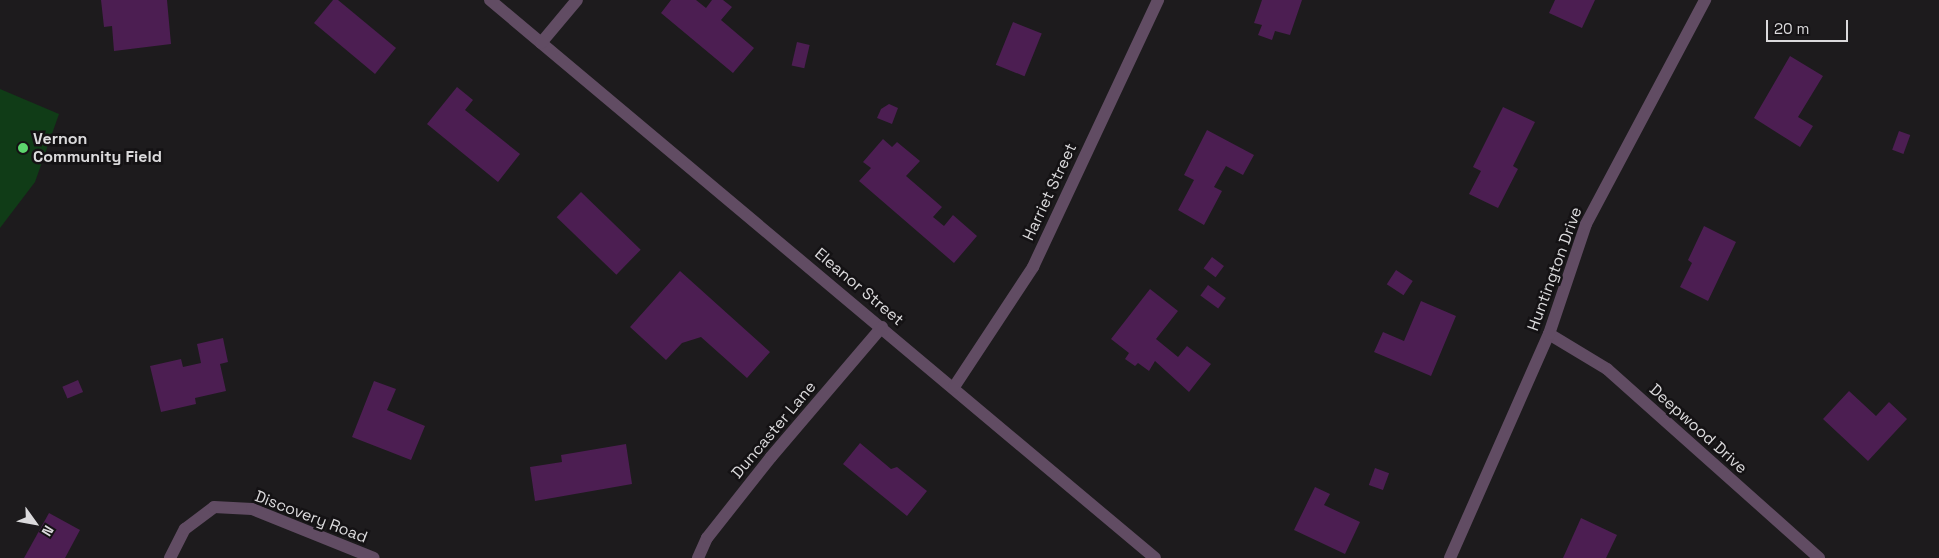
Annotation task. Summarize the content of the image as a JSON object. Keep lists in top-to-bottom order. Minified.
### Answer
{"streets":{"street":["Harriet Street","Huntington Drive","Eleanor Street","Deepwood Drive","Duncaster Lane","Discovery Road"]},"crossings":[["Harriet Street","Eleanor Street"],["Huntington Drive","Deepwood Drive"],["Eleanor Street","Duncaster Lane"]],"places":["Vernon Community Field"],"scale_bar":"20 m","north":"bottom right"}
